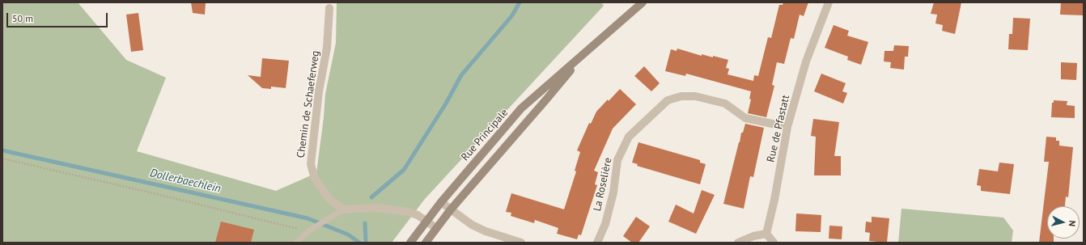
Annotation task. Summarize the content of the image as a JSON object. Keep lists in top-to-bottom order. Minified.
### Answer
{"streets":{"main road":["Rue Principale"],"street":["Chemin de Schaeferweg","Rue de Pfastatt","La Roselière"]},"crossings":[["Rue de Pfastatt","La Roselière"]],"water":["Dollerbaechlein"],"scale_bar":"50 m","north":"right"}
